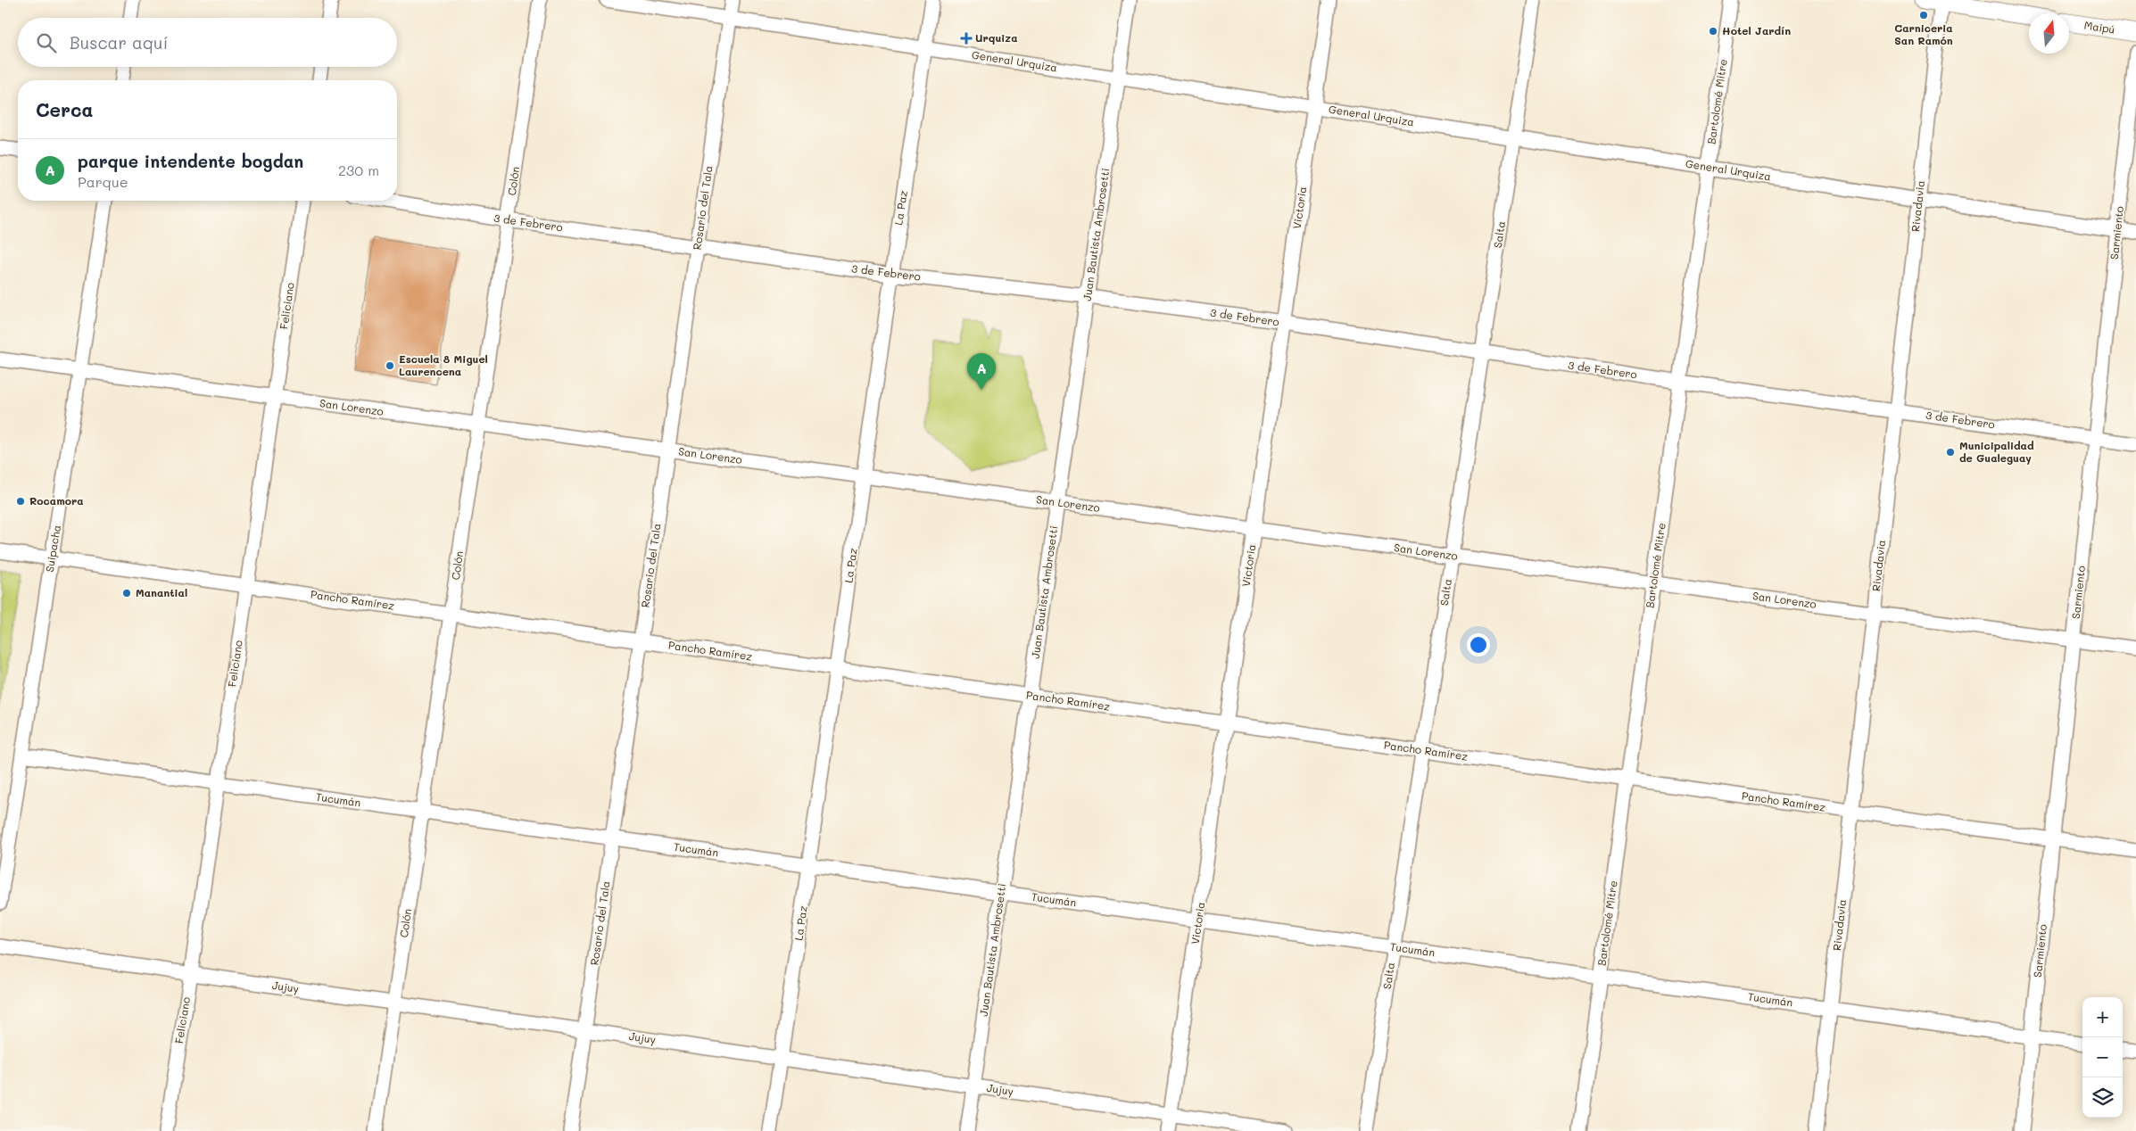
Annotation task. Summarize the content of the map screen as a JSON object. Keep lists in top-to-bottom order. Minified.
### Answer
{"streets":{"street":["Maipú","General Urquiza","Bartolomé Mitre","Colón","Rivadavia","Rosario del Tala","La Paz","Victoria","3 de Febrero","Sarmiento","Juan Bautista Ambrosetti","Salta","Feliciano","San Lorenzo","Suipacha","Pancho Ramírez","Tucumán","Jujuy"]},"crossings":[["General Urquiza","Bartolomé Mitre"],["General Urquiza","Rivadavia"],["General Urquiza","Rosario del Tala"],["General Urquiza","La Paz"],["General Urquiza","Victoria"],["General Urquiza","Sarmiento"],["General Urquiza","Juan Bautista Ambrosetti"],["General Urquiza","Salta"],["Bartolomé Mitre","3 de Febrero"],["Bartolomé Mitre","San Lorenzo"],["Bartolomé Mitre","Pancho Ramírez"],["Bartolomé Mitre","Tucumán"],["Colón","3 de Febrero"],["Colón","San Lorenzo"],["Colón","Pancho Ramírez"],["Colón","Tucumán"],["Colón","Jujuy"],["Rivadavia","3 de Febrero"],["Rivadavia","San Lorenzo"],["Rivadavia","Pancho Ramírez"],["Rivadavia","Tucumán"],["Rosario del Tala","3 de Febrero"],["Rosario del Tala","San Lorenzo"],["Rosario del Tala","Pancho Ramírez"],["Rosario del Tala","Tucumán"],["Rosario del Tala","Jujuy"],["La Paz","3 de Febrero"],["La Paz","San Lorenzo"],["La Paz","Pancho Ramírez"],["La Paz","Tucumán"],["La Paz","Jujuy"],["Victoria","3 de Febrero"],["Victoria","San Lorenzo"],["Victoria","Pancho Ramírez"],["Victoria","Tucumán"],["Victoria","Jujuy"],["3 de Febrero","Sarmiento"],["3 de Febrero","Juan Bautista Ambrosetti"],["3 de Febrero","Salta"],["Sarmiento","San Lorenzo"],["Sarmiento","Pancho Ramírez"],["Sarmiento","Tucumán"],["Juan Bautista Ambrosetti","San Lorenzo"],["Juan Bautista Ambrosetti","Pancho Ramírez"],["Juan Bautista Ambrosetti","Tucumán"],["Juan Bautista Ambrosetti","Jujuy"],["Salta","San Lorenzo"],["Salta","Pancho Ramírez"],["Salta","Tucumán"],["Feliciano","San Lorenzo"],["Feliciano","Pancho Ramírez"],["Feliciano","Tucumán"],["Feliciano","Jujuy"],["San Lorenzo","Suipacha"],["Suipacha","Pancho Ramírez"],["Suipacha","Tucumán"]],"places":{"other":["Carniceria San Ramón","Hotel Jardín","Escuela 8 Miguel Laurencena","Municipalidad de Gualeguay","Rocamora","Manantial"],"health":["Urquiza"]},"north":"top","page":{"search":"Buscar aquí","heading":"Cerca","list":[{"mark":"A","name":"parque intendente bogdan","note":"Parque","value":"230 m"}],"pins":"A","map_buttons":["+","−"]}}
